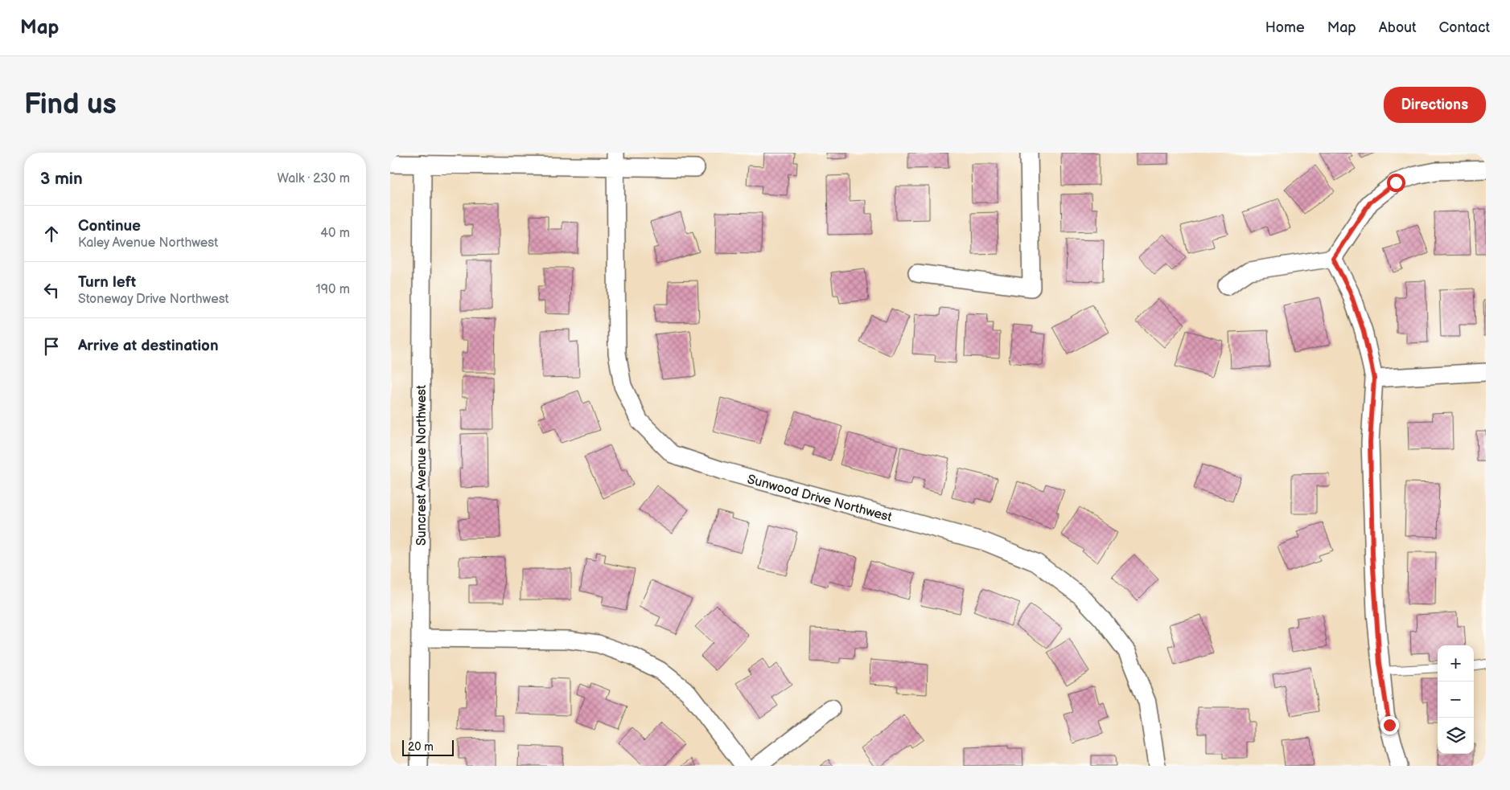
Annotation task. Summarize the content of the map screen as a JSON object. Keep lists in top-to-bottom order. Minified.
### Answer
{"streets":{"street":["Suncrest Avenue Northwest","Sunwood Drive Northwest"]},"scale_bar":"20 m","page":{"header":"Map","nav":["Home","Map","About","Contact"],"buttons":"Directions","title":"Find us","heading":["3 min","Walk · 230 m"],"list":[["Continue","Kaley Avenue Northwest","40 m"],["Turn left","Stoneway Drive Northwest","190 m"],"Arrive at destination"],"map_buttons":["+","−"],"scale":"20 m"}}
